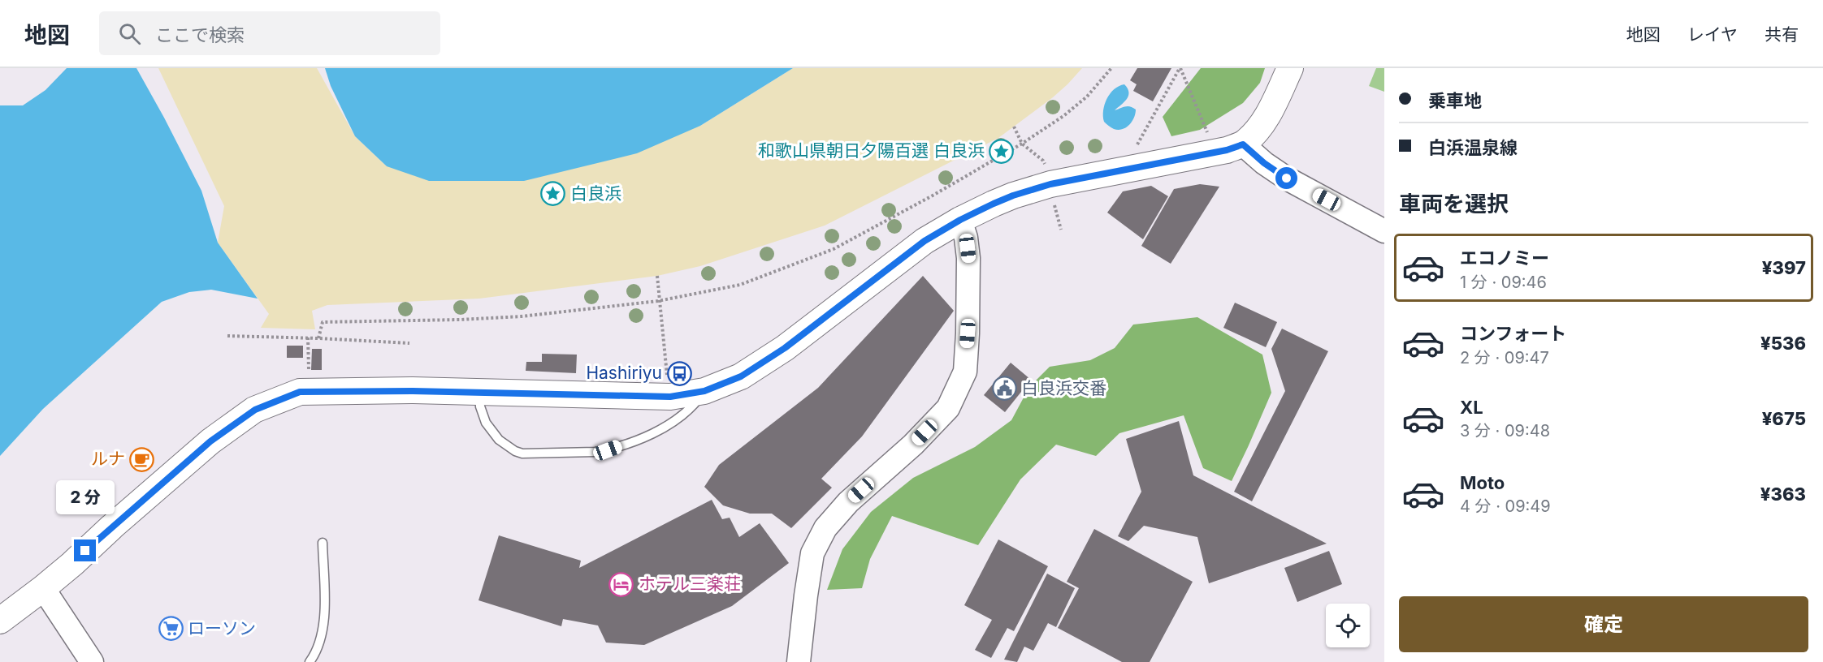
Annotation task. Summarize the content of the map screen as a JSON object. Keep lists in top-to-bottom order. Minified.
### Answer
{"places":{"place":["和歌山県朝日夕陽百選 白良浜","白良浜"],"bus stop":["Hashiriyu"],"public building":["白良浜交番"],"cafe":["ルナ"],"hotel":["ホテル三楽荘"],"supermarket":["ローソン"]},"page":{"header":"地図","search":"ここで検索","nav":["地図","レイヤ","共有"],"banner":["乗車地","白浜温泉線"],"heading":"車両を選択","list":[{"name":"エコノミー","note":"1 分 · 09:46","value":"¥397"},{"name":"コンフォート","note":"2 分 · 09:47","value":"¥536"},{"name":"XL","note":"3 分 · 09:48","value":"¥675"},{"name":"Moto","note":"4 分 · 09:49","value":"¥363"}],"bubble":"2 分","buttons":"確定"}}
